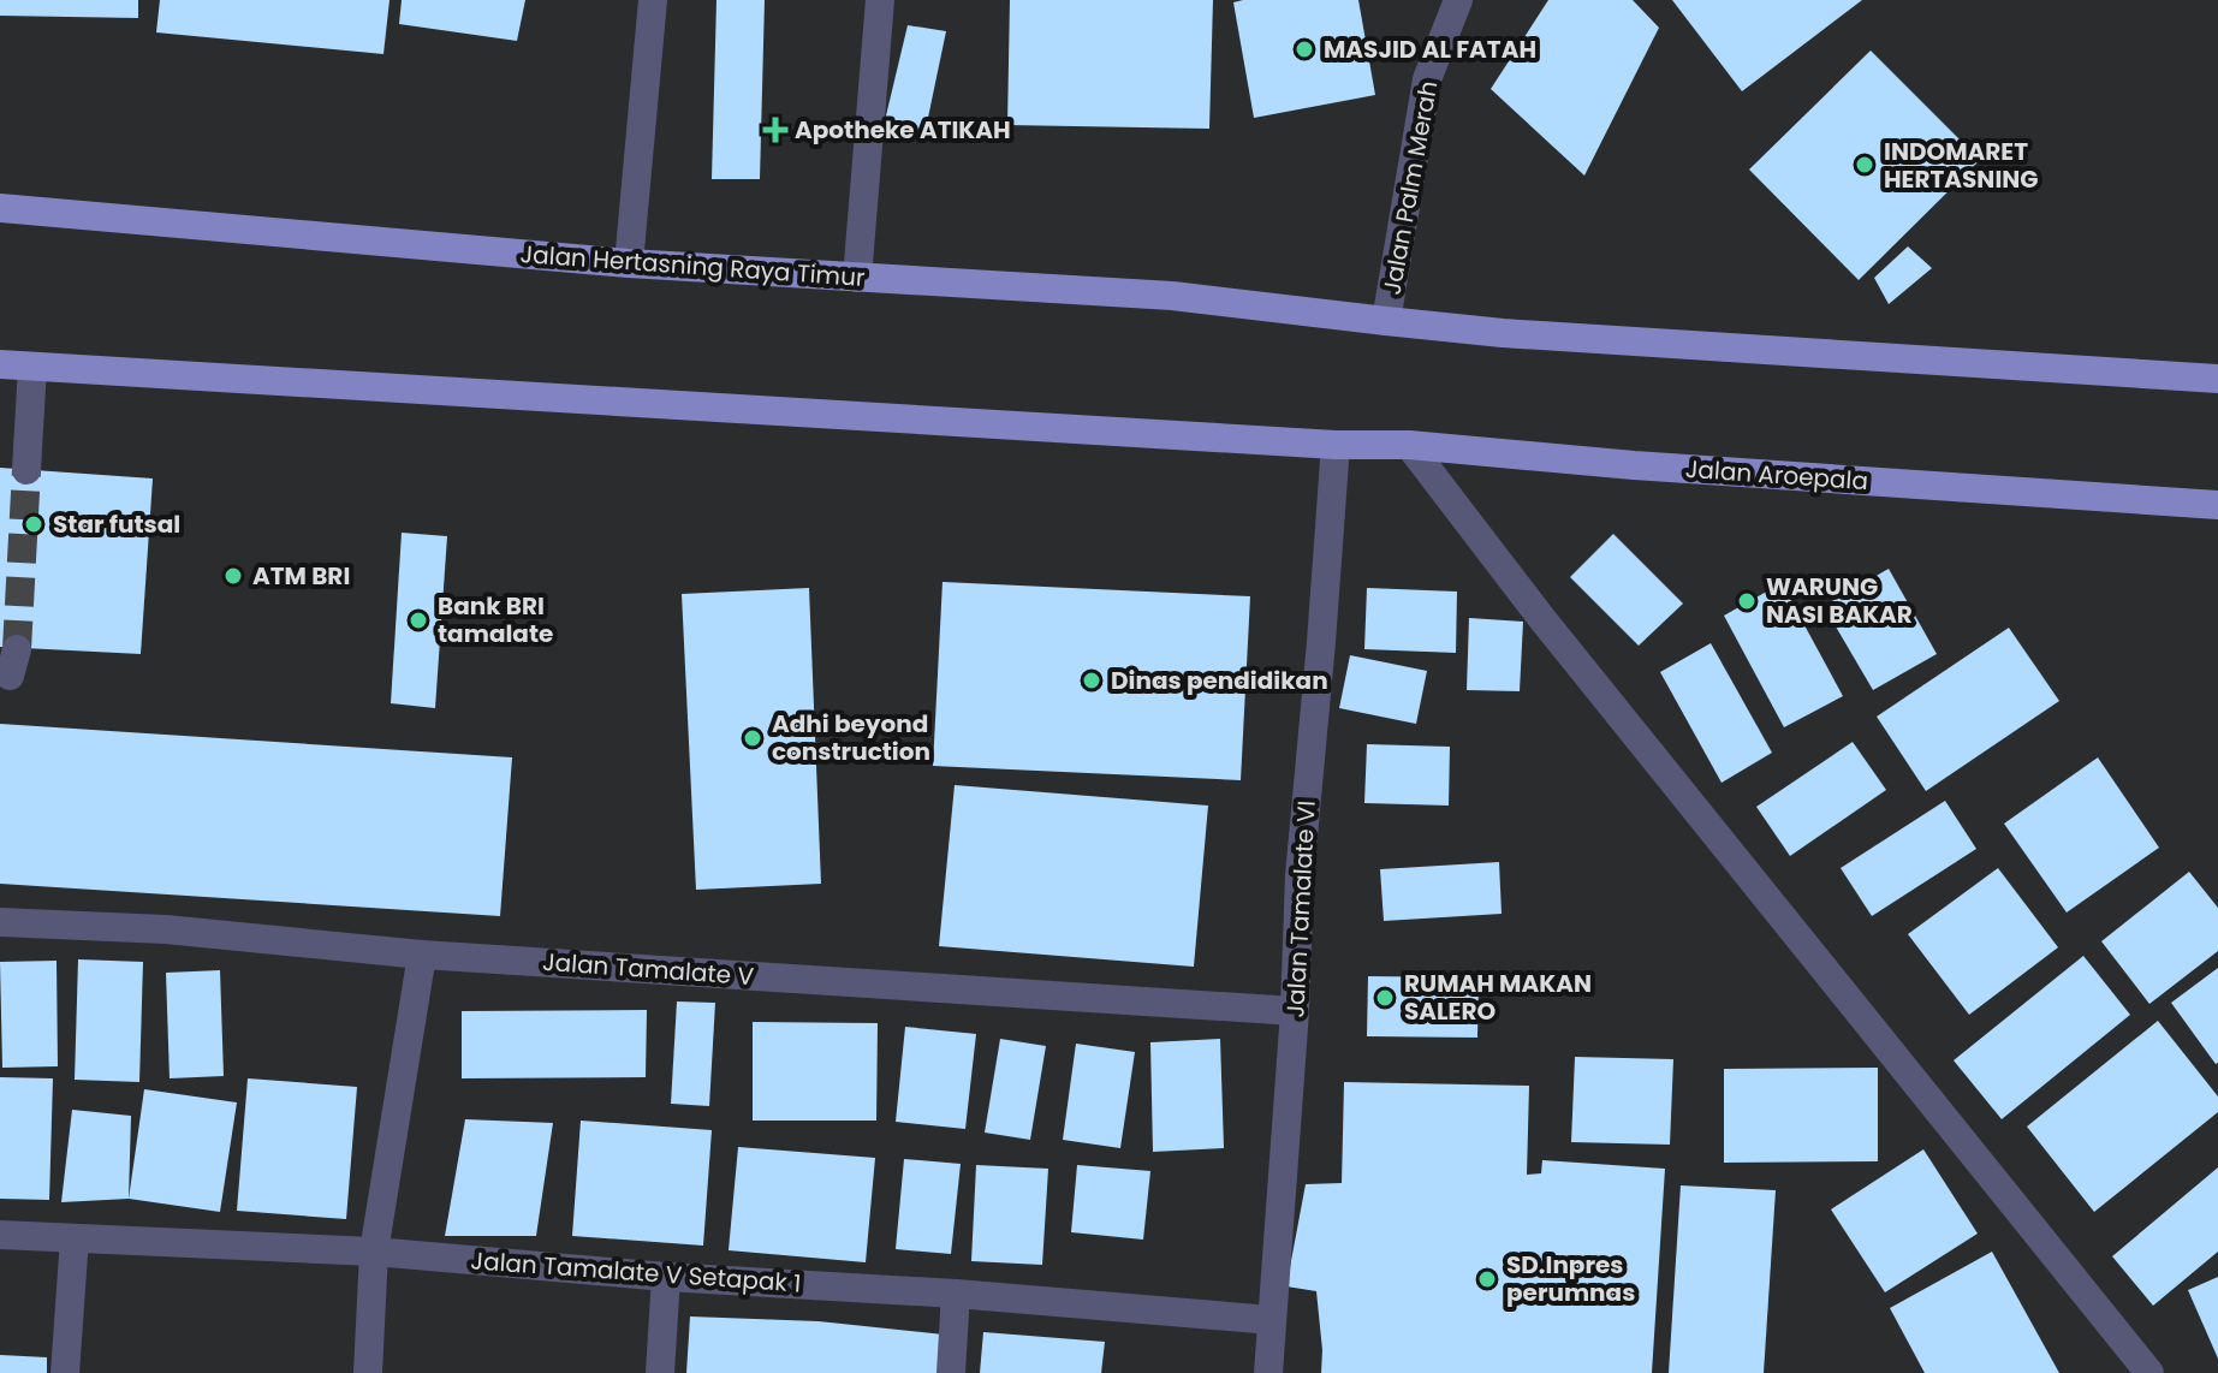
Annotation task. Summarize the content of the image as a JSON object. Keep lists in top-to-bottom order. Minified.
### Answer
{"streets":{"main road":["Jalan Hertasning Raya Timur","Jalan Aroepala"],"street":["Jalan Palm Merah","Jalan Tamalate VI","Jalan Tamalate V","Jalan Tamalate V Setapak 1"]},"crossings":[["Jalan Palm Merah","Jalan Hertasning Raya Timur"],["Jalan Aroepala","Jalan Tamalate VI"],["Jalan Tamalate VI","Jalan Tamalate V"],["Jalan Tamalate VI","Jalan Tamalate V Setapak 1"]],"places":{"other":["MASJID AL FATAH","INDOMARET HERTASNING","Star futsal","ATM BRI","WARUNG NASI BAKAR","Bank BRI tamalate","Dinas pendidikan","Adhi beyond construction","RUMAH MAKAN SALERO","SD.Inpres perumnas"],"health":["Apotheke ATIKAH"]}}
